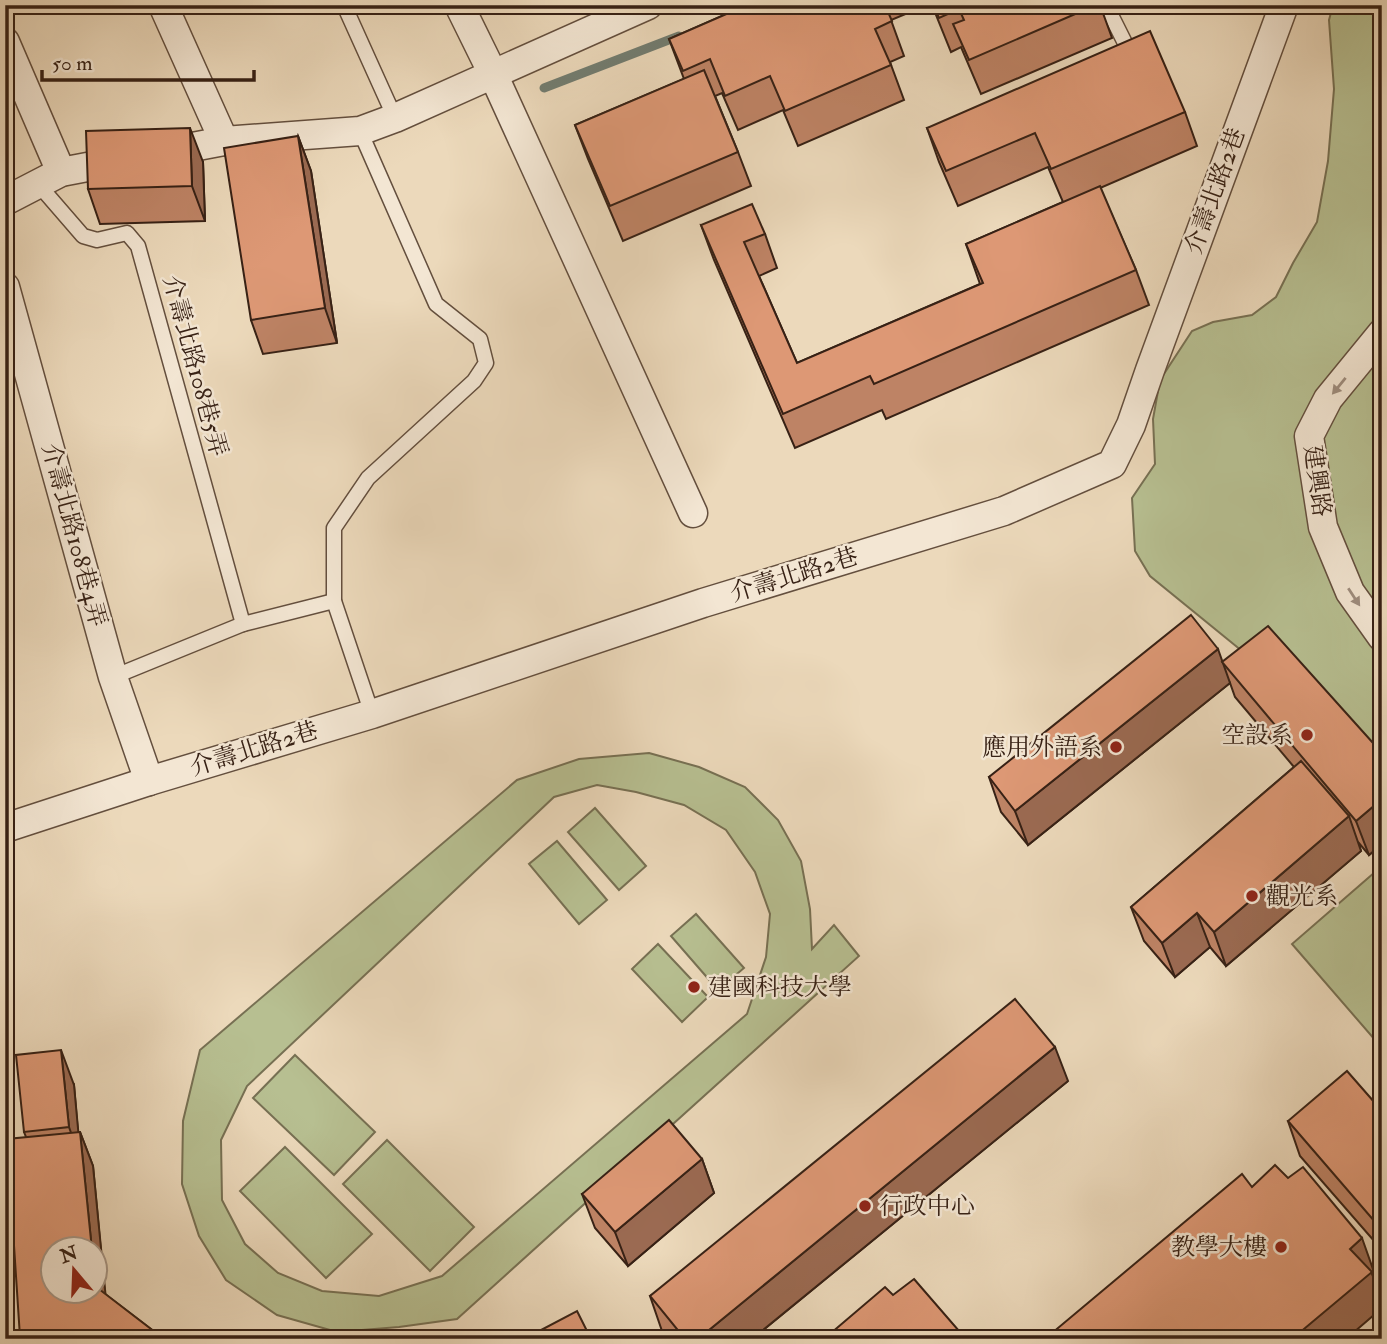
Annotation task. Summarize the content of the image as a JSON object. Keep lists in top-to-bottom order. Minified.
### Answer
{"streets":{"street":["介壽北路2巷","建興路","介壽北路108巷4弄"],"lane":["介壽北路108巷5弄"]},"crossings":[["介壽北路2巷","介壽北路108巷4弄"]],"one_way":["建興路"],"places":["空設系","應用外語系","觀光系","建國科技大學","行政中心","教學大樓"],"scale_bar":"50 m","north":"top"}
